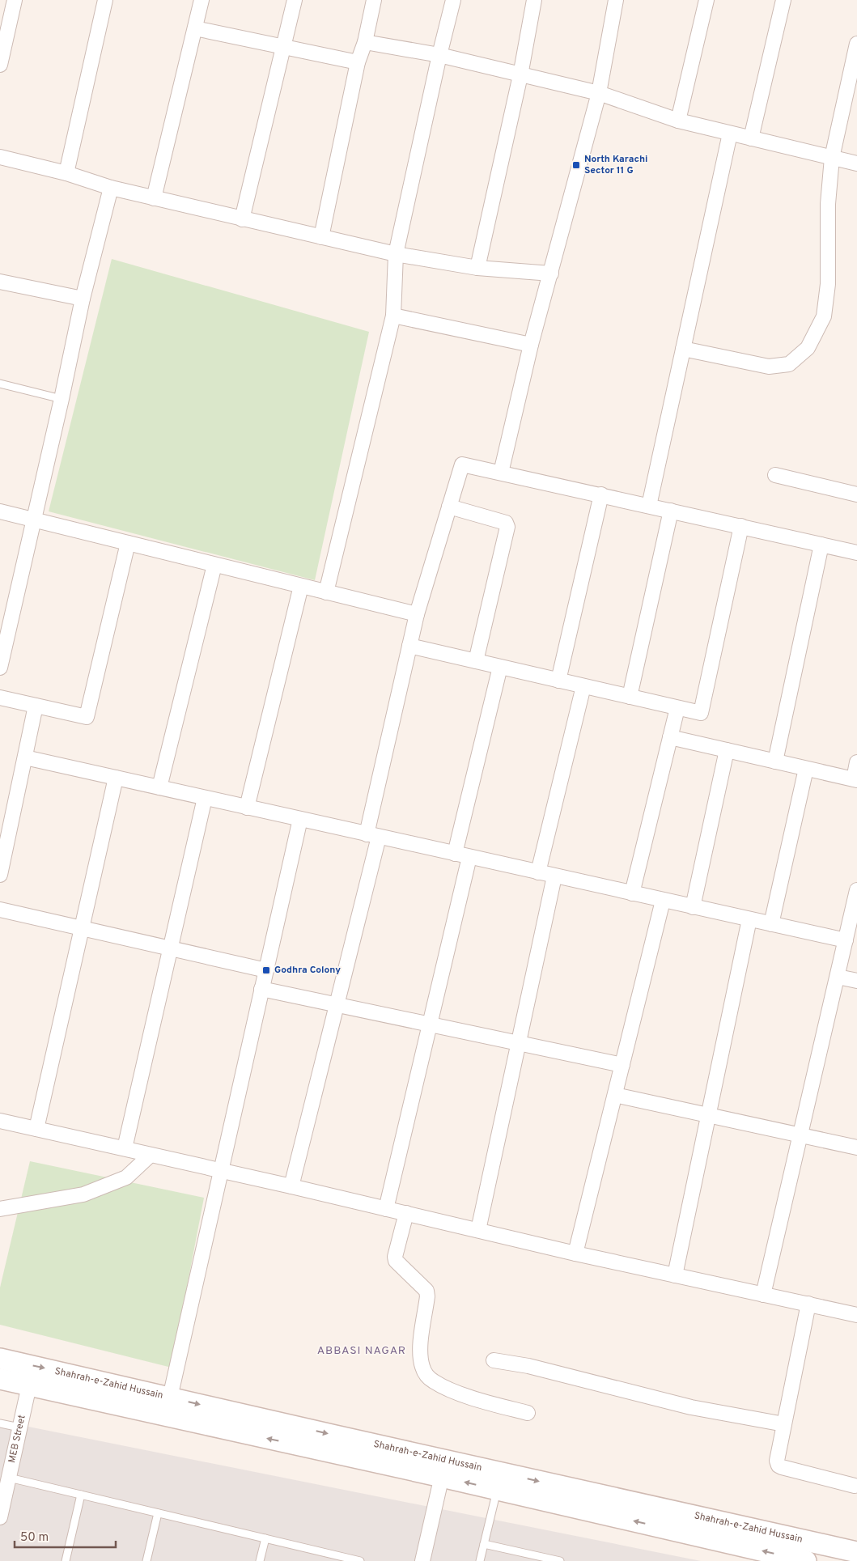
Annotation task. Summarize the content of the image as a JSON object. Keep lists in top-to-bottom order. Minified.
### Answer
{"streets":{"main road":["Shahrah-e-Zahid Hussain"],"street":["MEB Street"]},"crossings":[["Shahrah-e-Zahid Hussain","MEB Street"]],"districts":["ABBASI NAGAR"],"places":{"transit":["North Karachi Sector 11 G","Godhra Colony"]},"scale_bar":"50 m"}
